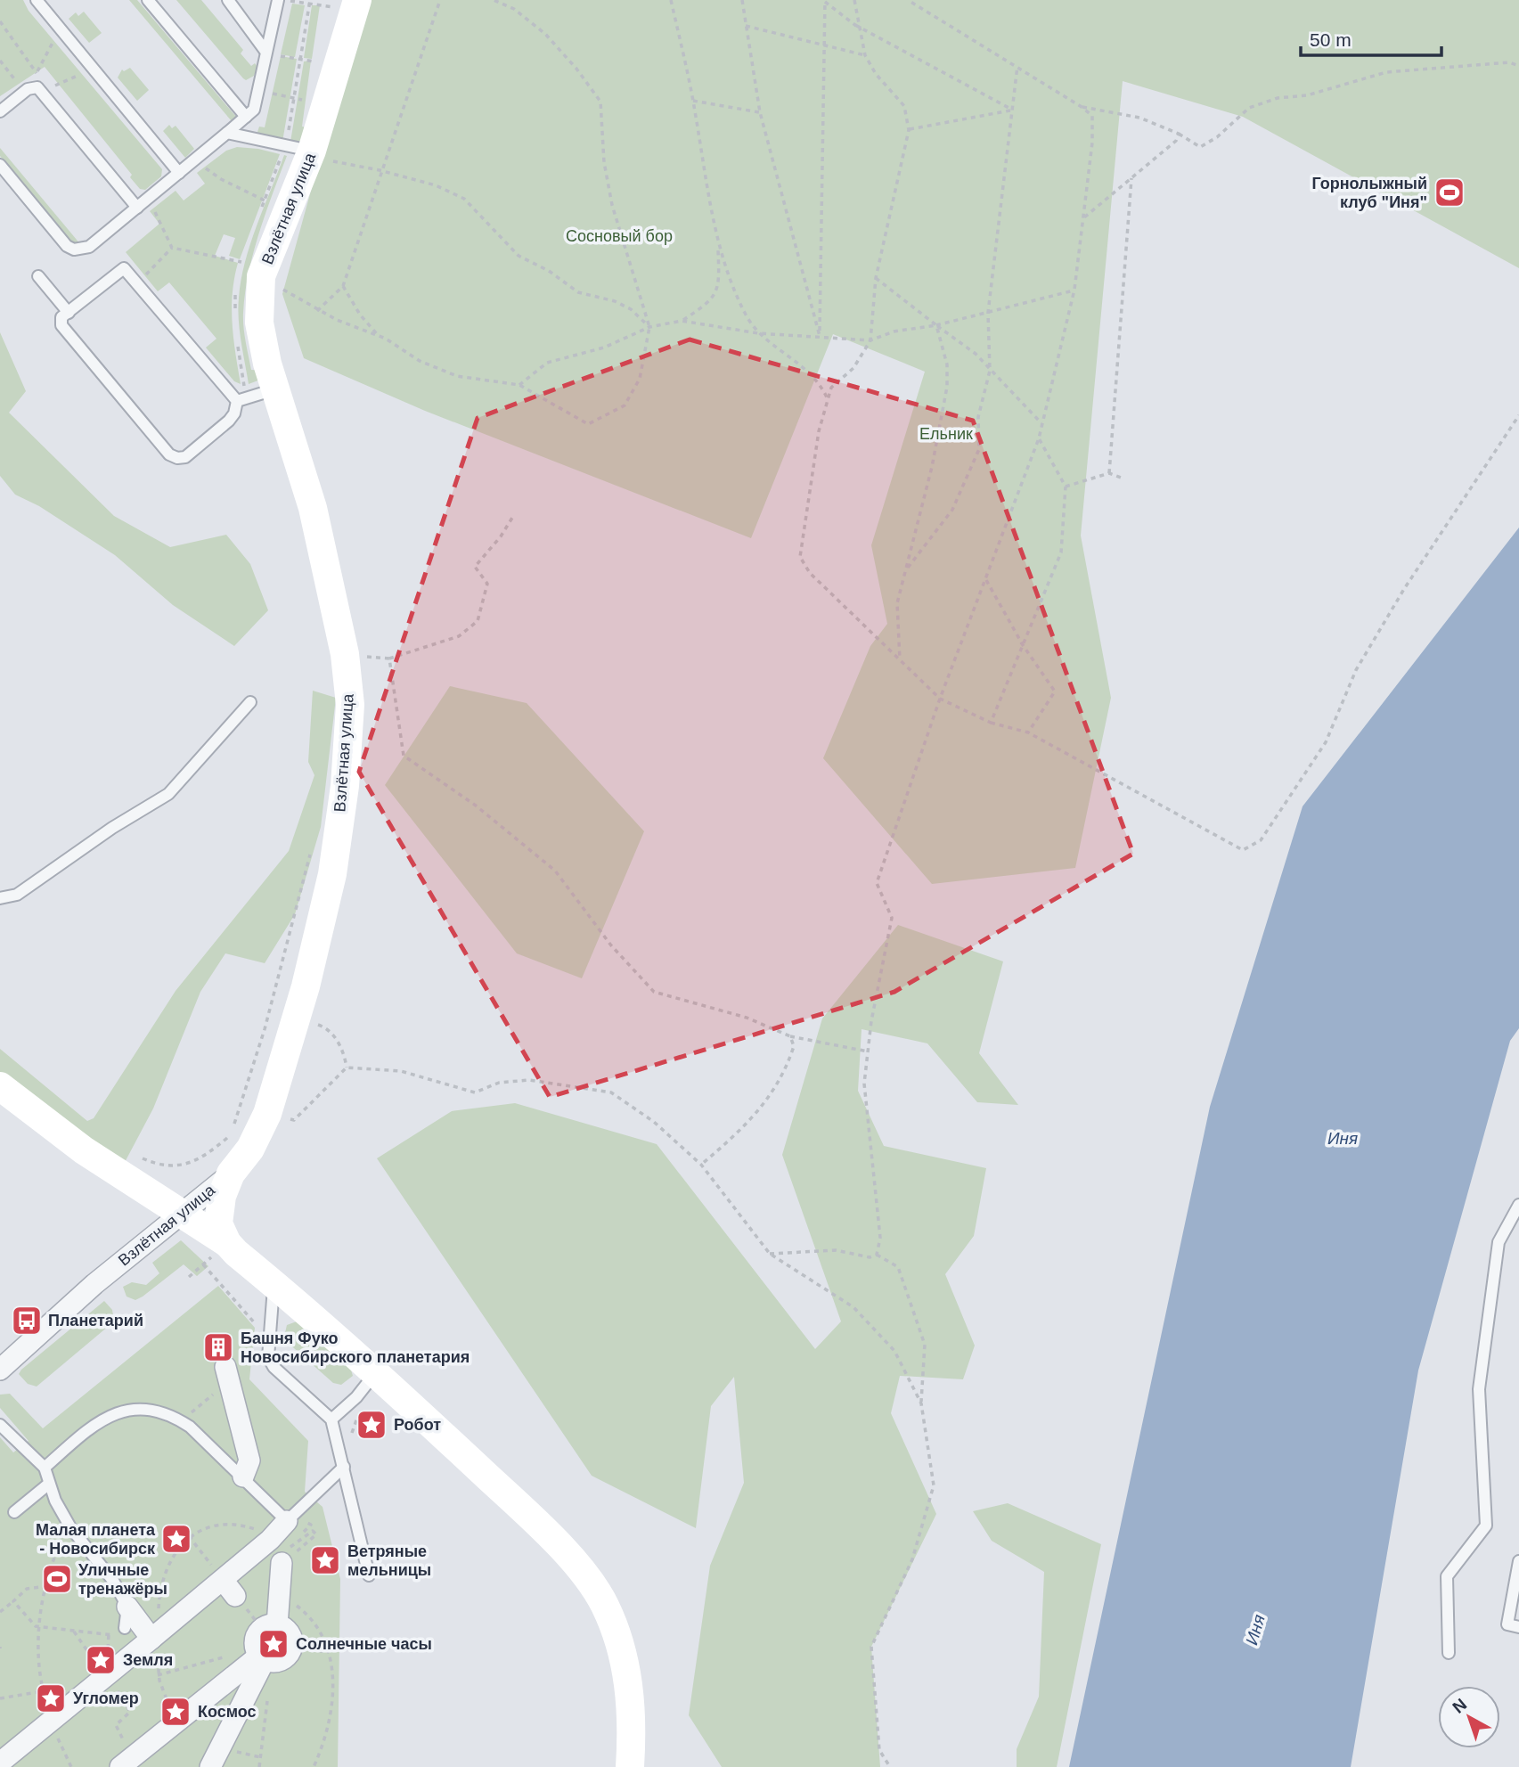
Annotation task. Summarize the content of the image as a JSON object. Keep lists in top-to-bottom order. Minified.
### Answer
{"streets":{"main road":["Взлётная улица"]},"water":["Иня"],"parks":["Сосновый бор","Ельник"],"places":{"sports":["Горнолыжный клуб \"Иня\"","Уличные тренажёры"],"bus stop":["Планетарий"],"building":["Башня Фуко Новосибирского планетария"],"place":["Робот","Малая планета - Новосибирск","Ветряные мельницы","Солнечные часы","Земля","Угломер","Космос"]},"scale_bar":"50 m","north":"top left"}
